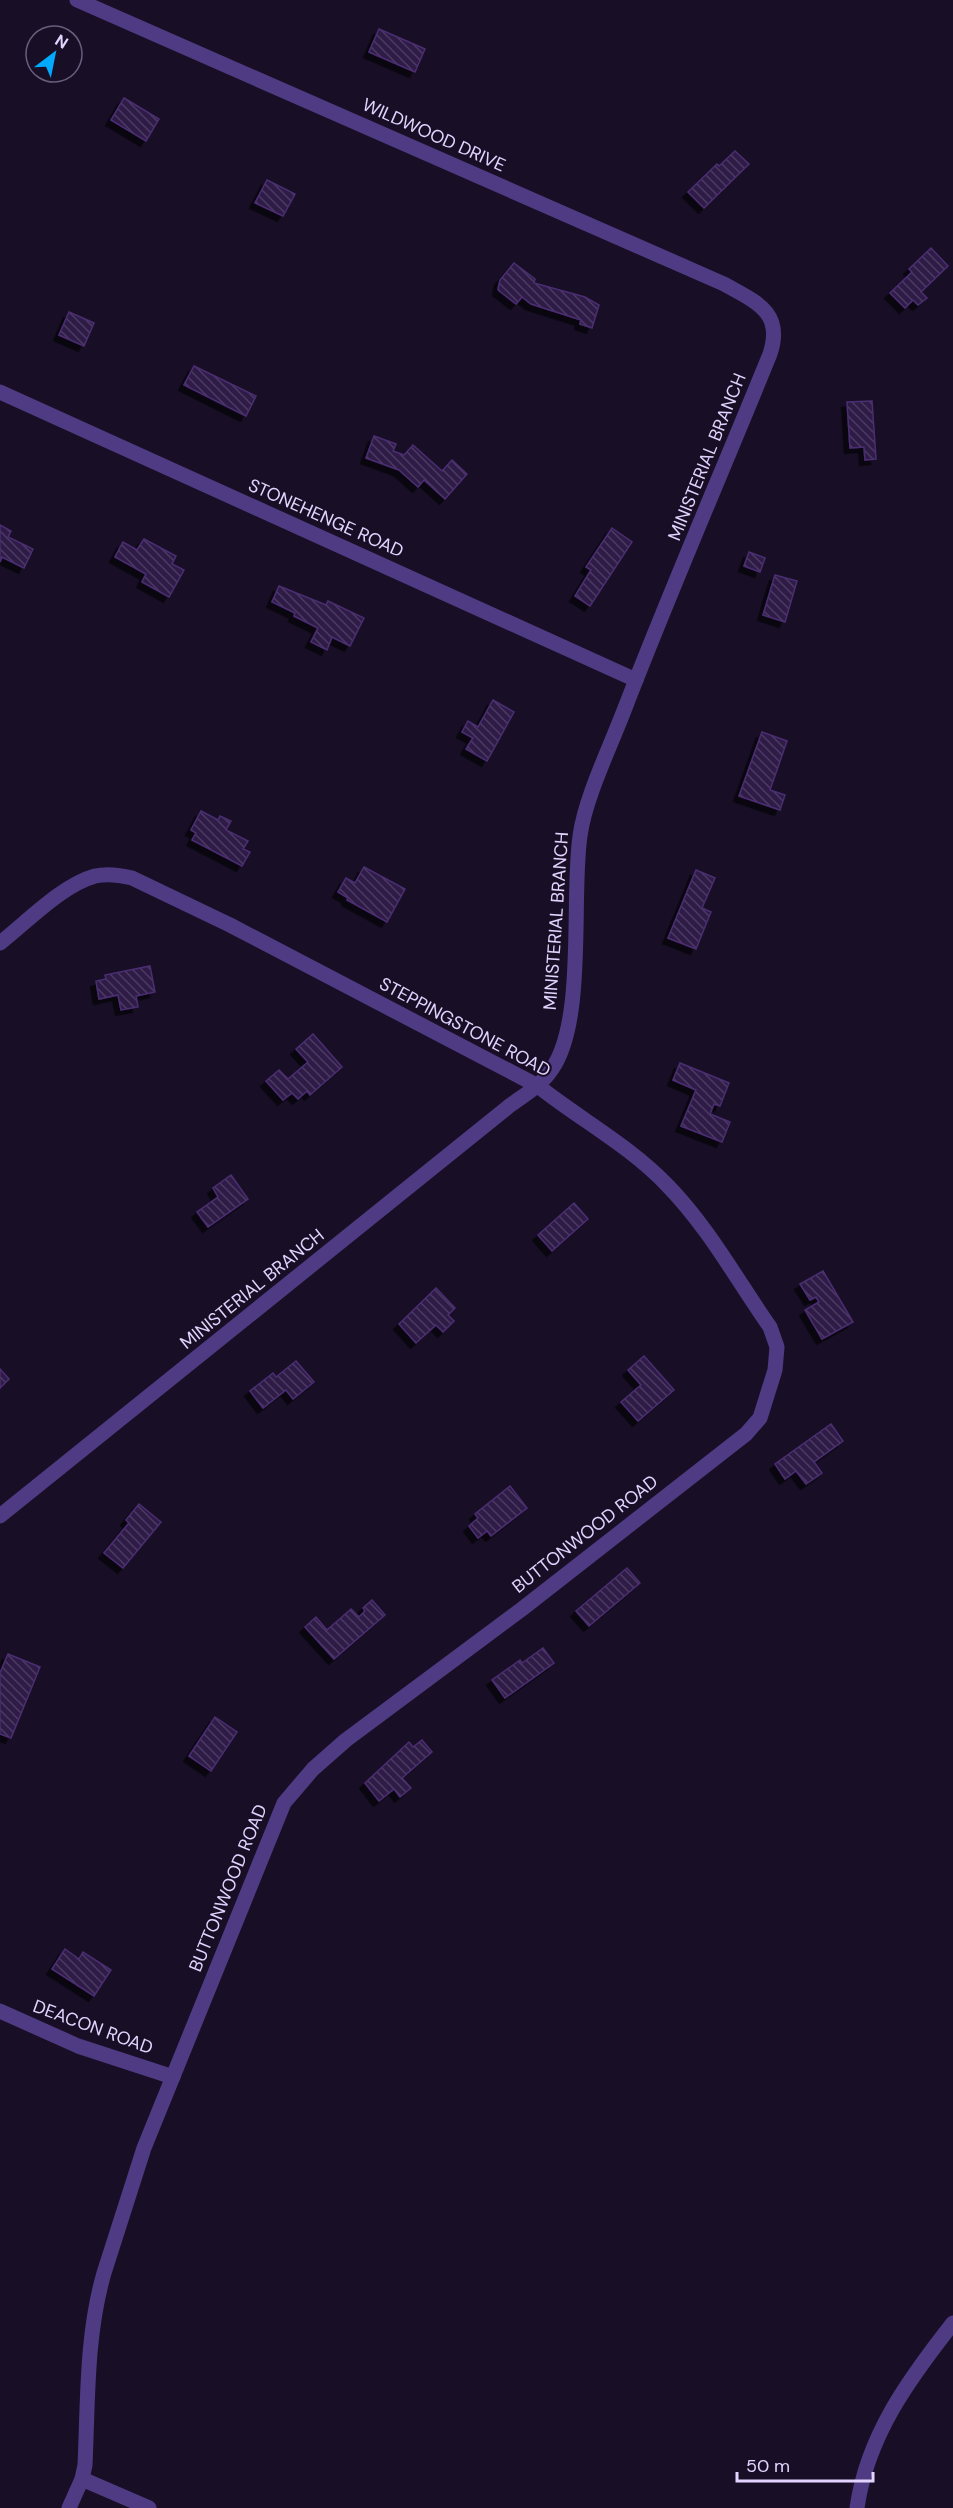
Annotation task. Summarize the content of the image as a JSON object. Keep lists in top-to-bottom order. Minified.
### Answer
{"streets":{"street":["WILDWOOD DRIVE","MINISTERIAL BRANCH","STONEHENGE ROAD","STEPPINGSTONE ROAD","BUTTONWOOD ROAD","DEACON ROAD"]},"crossings":[["WILDWOOD DRIVE","MINISTERIAL BRANCH"],["MINISTERIAL BRANCH","STONEHENGE ROAD"],["MINISTERIAL BRANCH","STEPPINGSTONE ROAD"],["STEPPINGSTONE ROAD","BUTTONWOOD ROAD"],["BUTTONWOOD ROAD","DEACON ROAD"]],"scale_bar":"50 m","north":"top right"}
